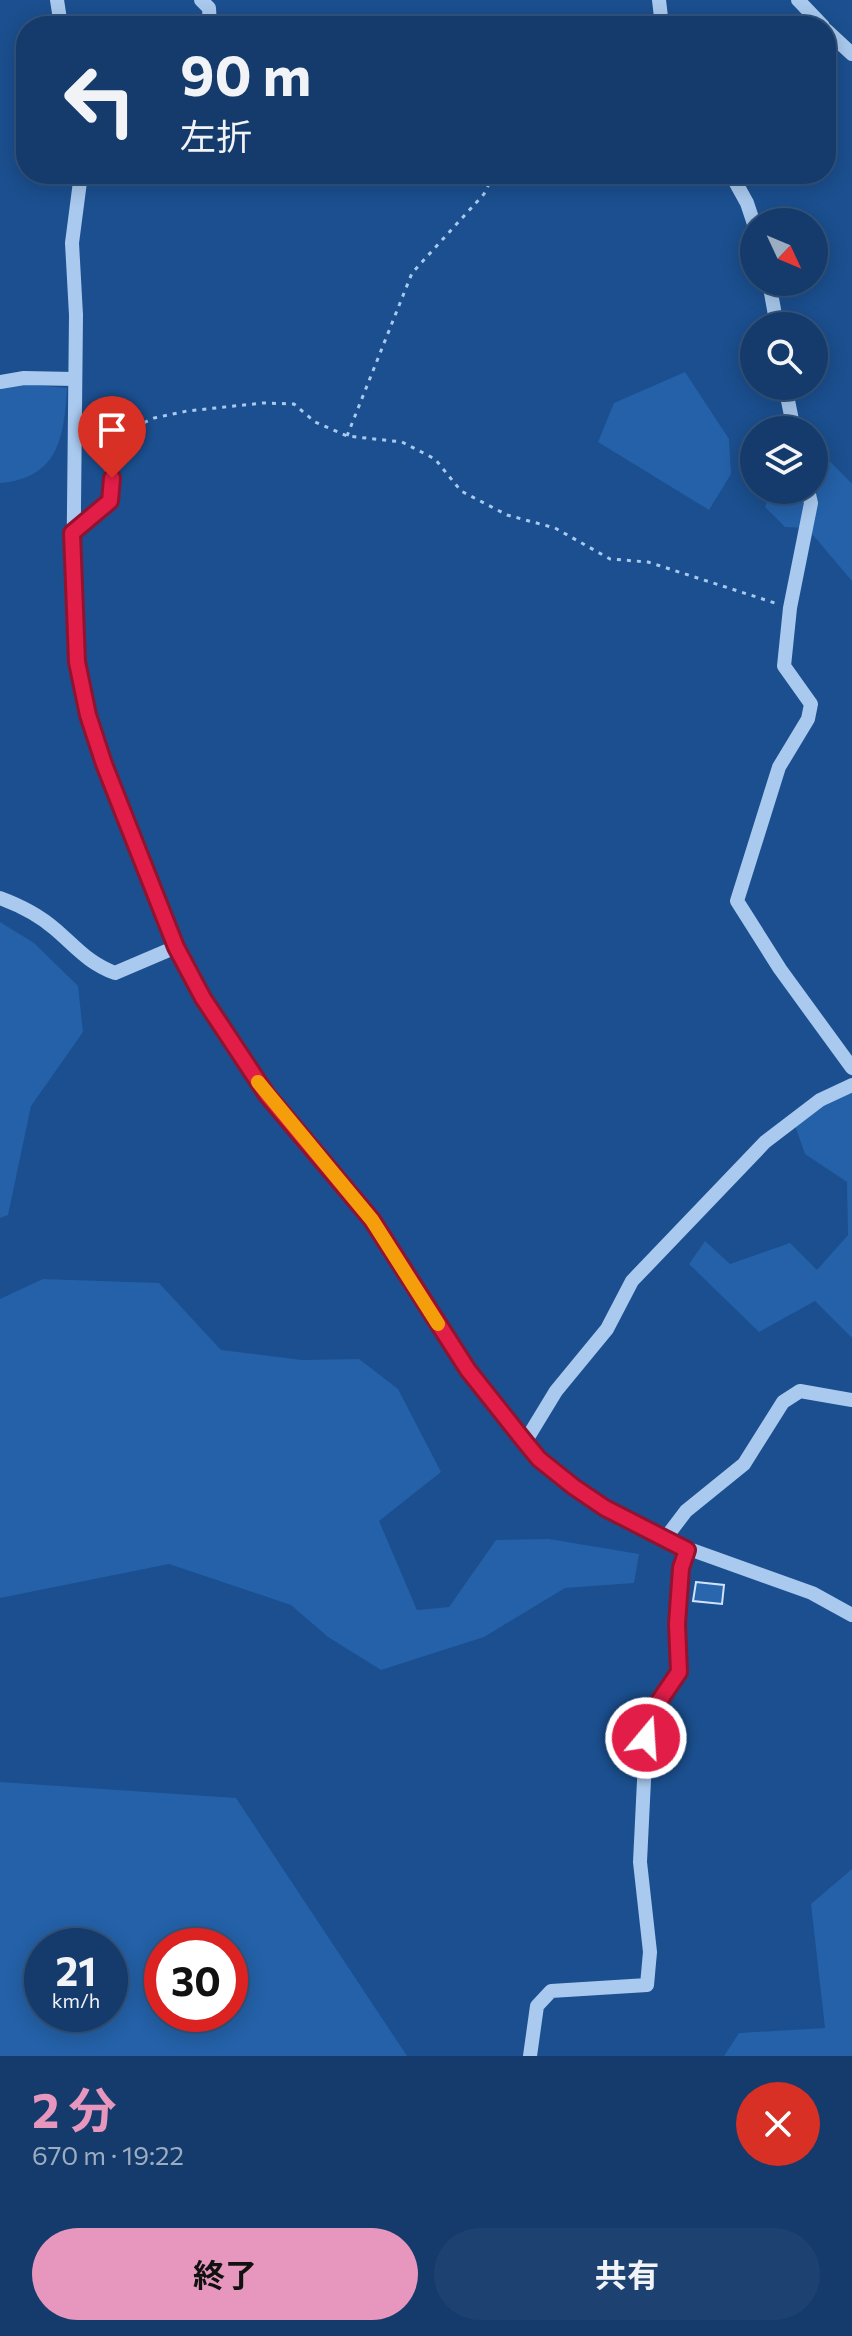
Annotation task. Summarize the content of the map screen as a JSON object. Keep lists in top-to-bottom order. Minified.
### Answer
{"north":"bottom right","page":{"turn":["90 m","左折"],"speed":"21 km/h","limit":"30","heading":["2 分","670 m · 19:22"],"buttons":["終了","共有"]}}
